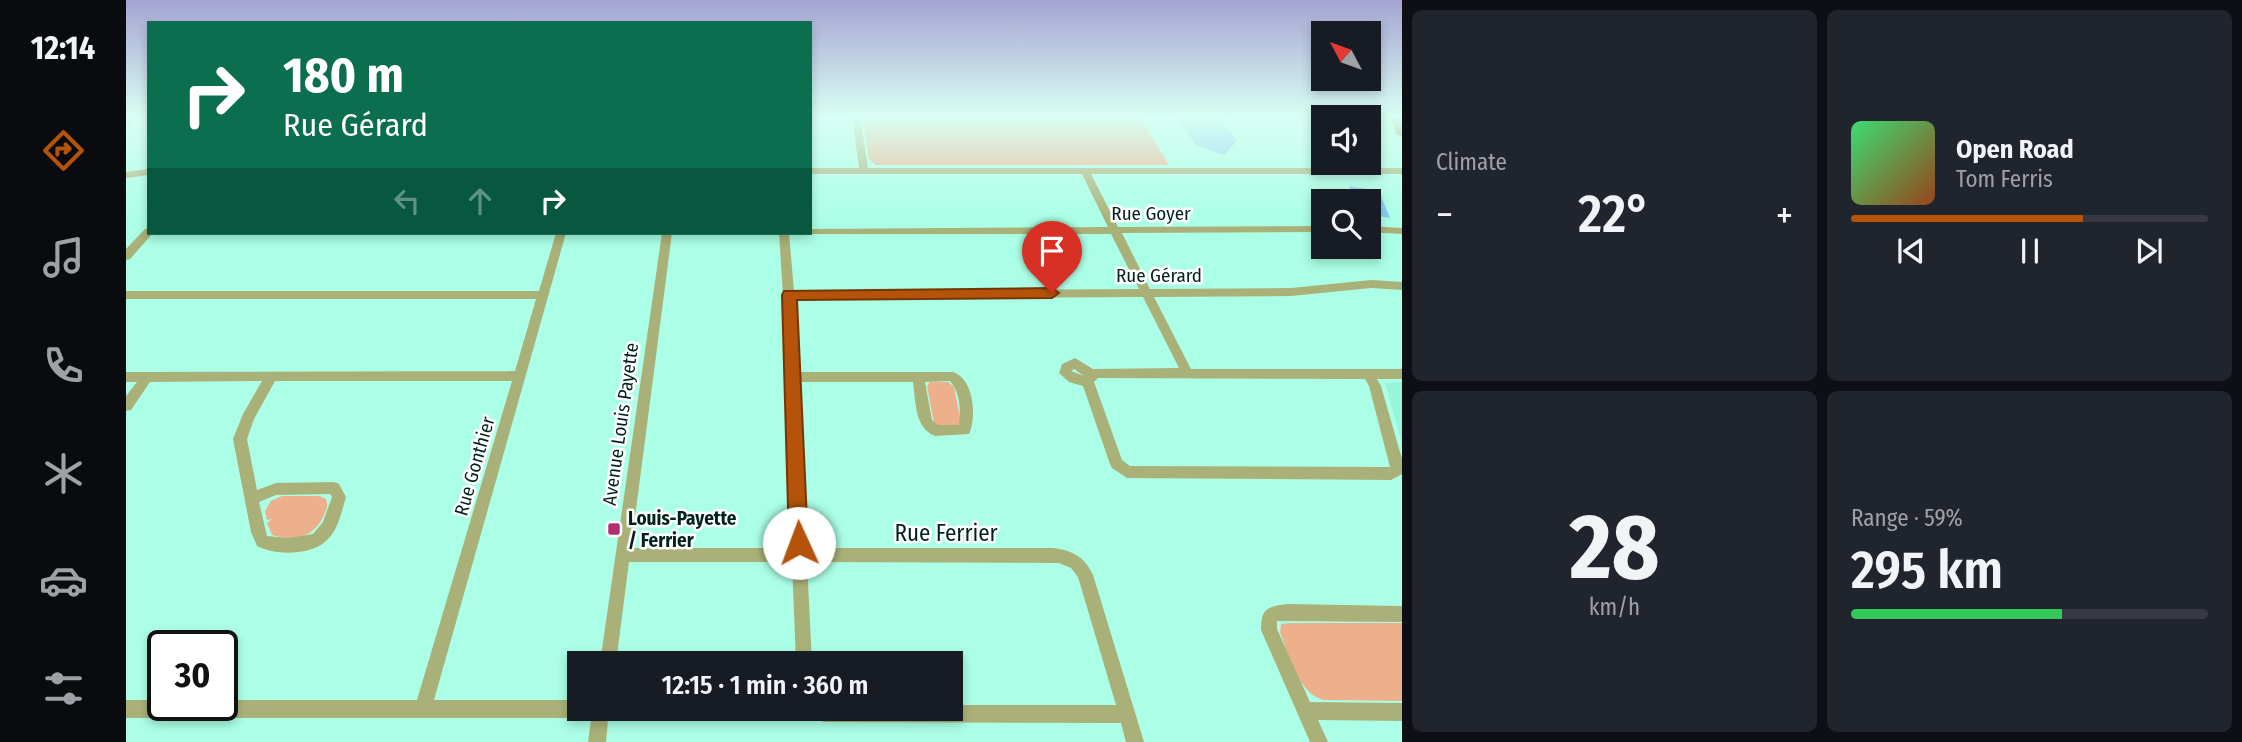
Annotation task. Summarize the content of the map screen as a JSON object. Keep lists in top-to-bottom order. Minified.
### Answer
{"streets":{"street":["Rue Goyer","Rue Gérard","Avenue Louis Payette","Rue Gonthier","Rue Ferrier"]},"crossings":[["Avenue Louis Payette","Rue Ferrier"]],"places":{"transit":["Louis-Payette / Ferrier"]},"north":"top left","page":{"tabs":"12:14","tile":["Climate",["28","km/h"],["Range · 59%","295 km"]],"turn":["180 m","Rue Gérard"],"song":["Open Road","Tom Ferris"],"heat":["−","22°","+"],"limit":"30","trip":"12:15 · 1 min · 360 m"}}
